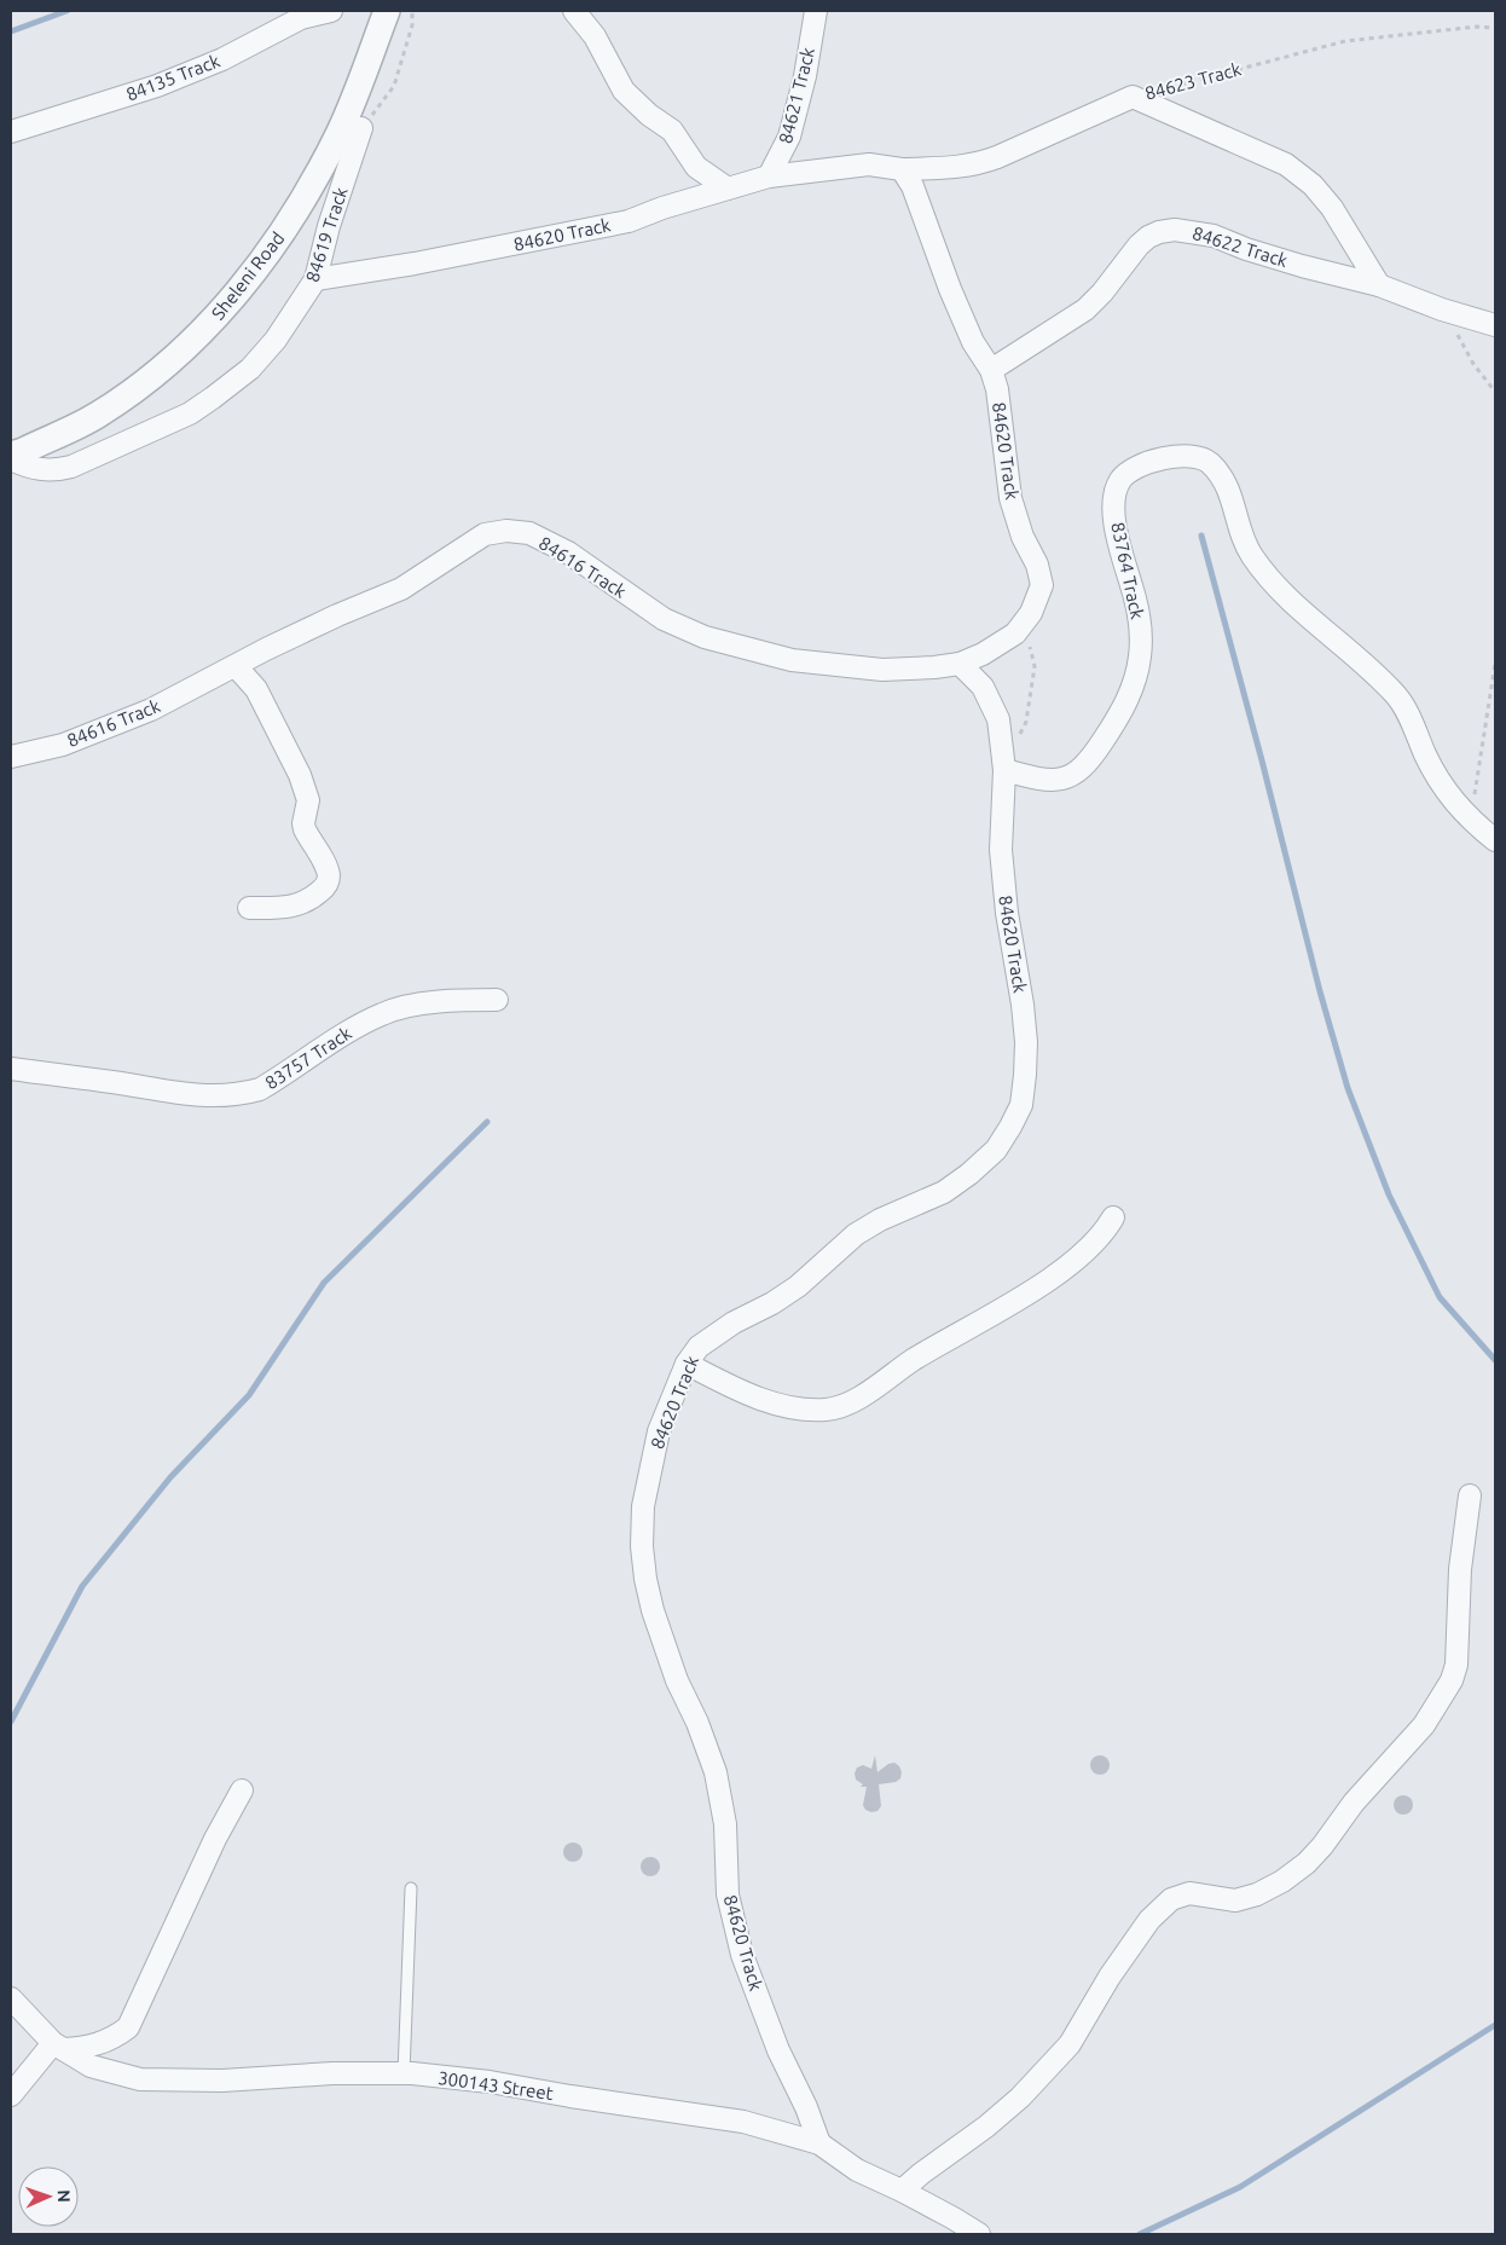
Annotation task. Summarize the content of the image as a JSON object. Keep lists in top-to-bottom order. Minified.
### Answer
{"streets":{"street":["84135 Track","84623 Track","84621 Track","84619 Track","84620 Track","84622 Track","Sheleni Road","84616 Track","83764 Track","83757 Track","300143 Street"]},"crossings":[["84623 Track","84620 Track"],["84621 Track","84620 Track"],["84619 Track","84620 Track"],["84619 Track","Sheleni Road"],["84620 Track","84622 Track"],["84620 Track","84616 Track"],["84620 Track","83764 Track"],["84620 Track","300143 Street"]],"north":"right"}
